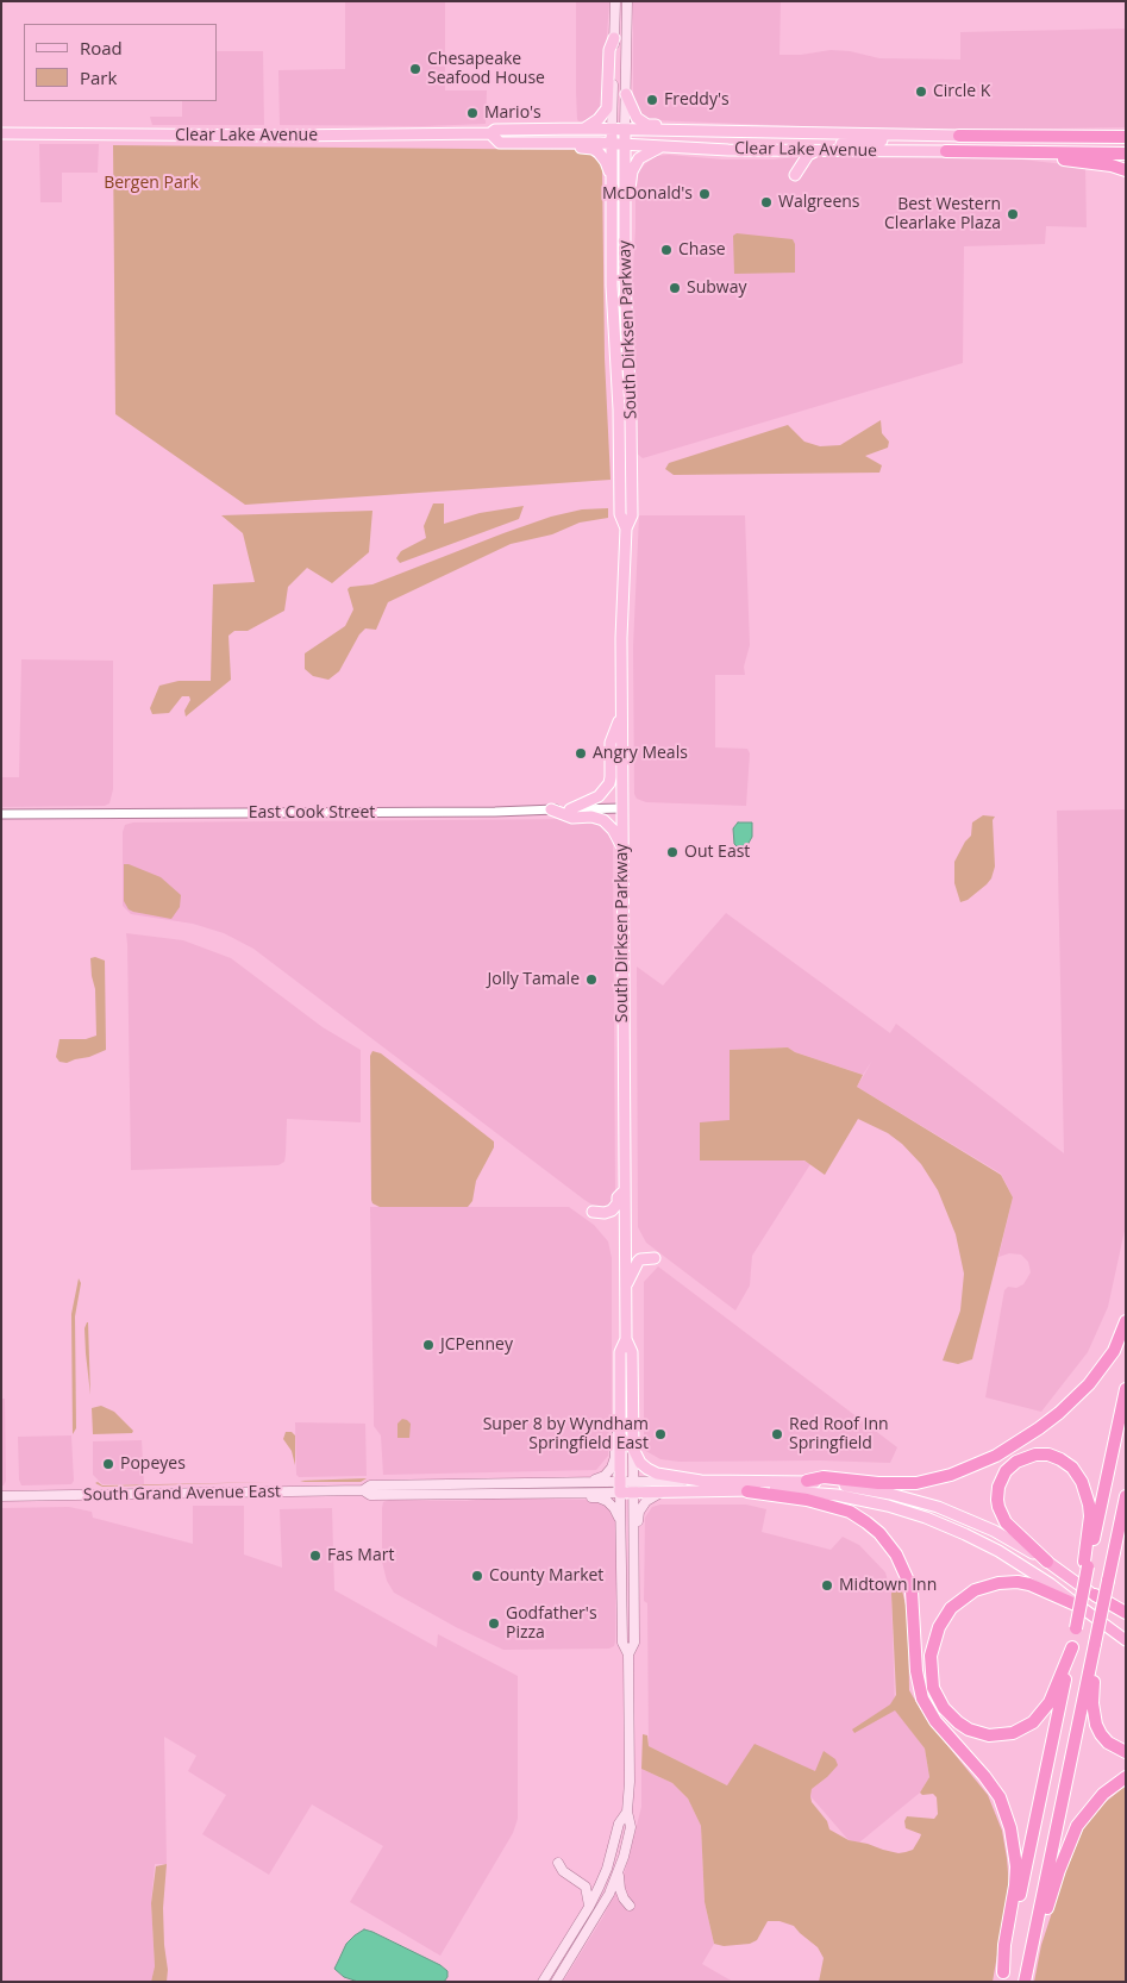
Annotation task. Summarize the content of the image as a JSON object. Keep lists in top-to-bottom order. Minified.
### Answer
{"streets":{"highway":["Clear Lake Avenue"],"main road":["South Dirksen Parkway","South Grand Avenue East"],"street":["East Cook Street"]},"crossings":[["Clear Lake Avenue","South Dirksen Parkway"],["South Dirksen Parkway","East Cook Street"],["South Dirksen Parkway","South Grand Avenue East"]],"parks":["Bergen Park"],"places":["Chesapeake Seafood House","Circle K","Freddy's","Mario's","McDonald's","Walgreens","Best Western Clearlake Plaza","Chase","Subway","Angry Meals","Out East","Jolly Tamale","JCPenney","Super 8 by Wyndham Springfield East","Red Roof Inn Springfield","Popeyes","Fas Mart","County Market","Midtown Inn","Godfather's Pizza"],"legend":["Road","Park"]}
